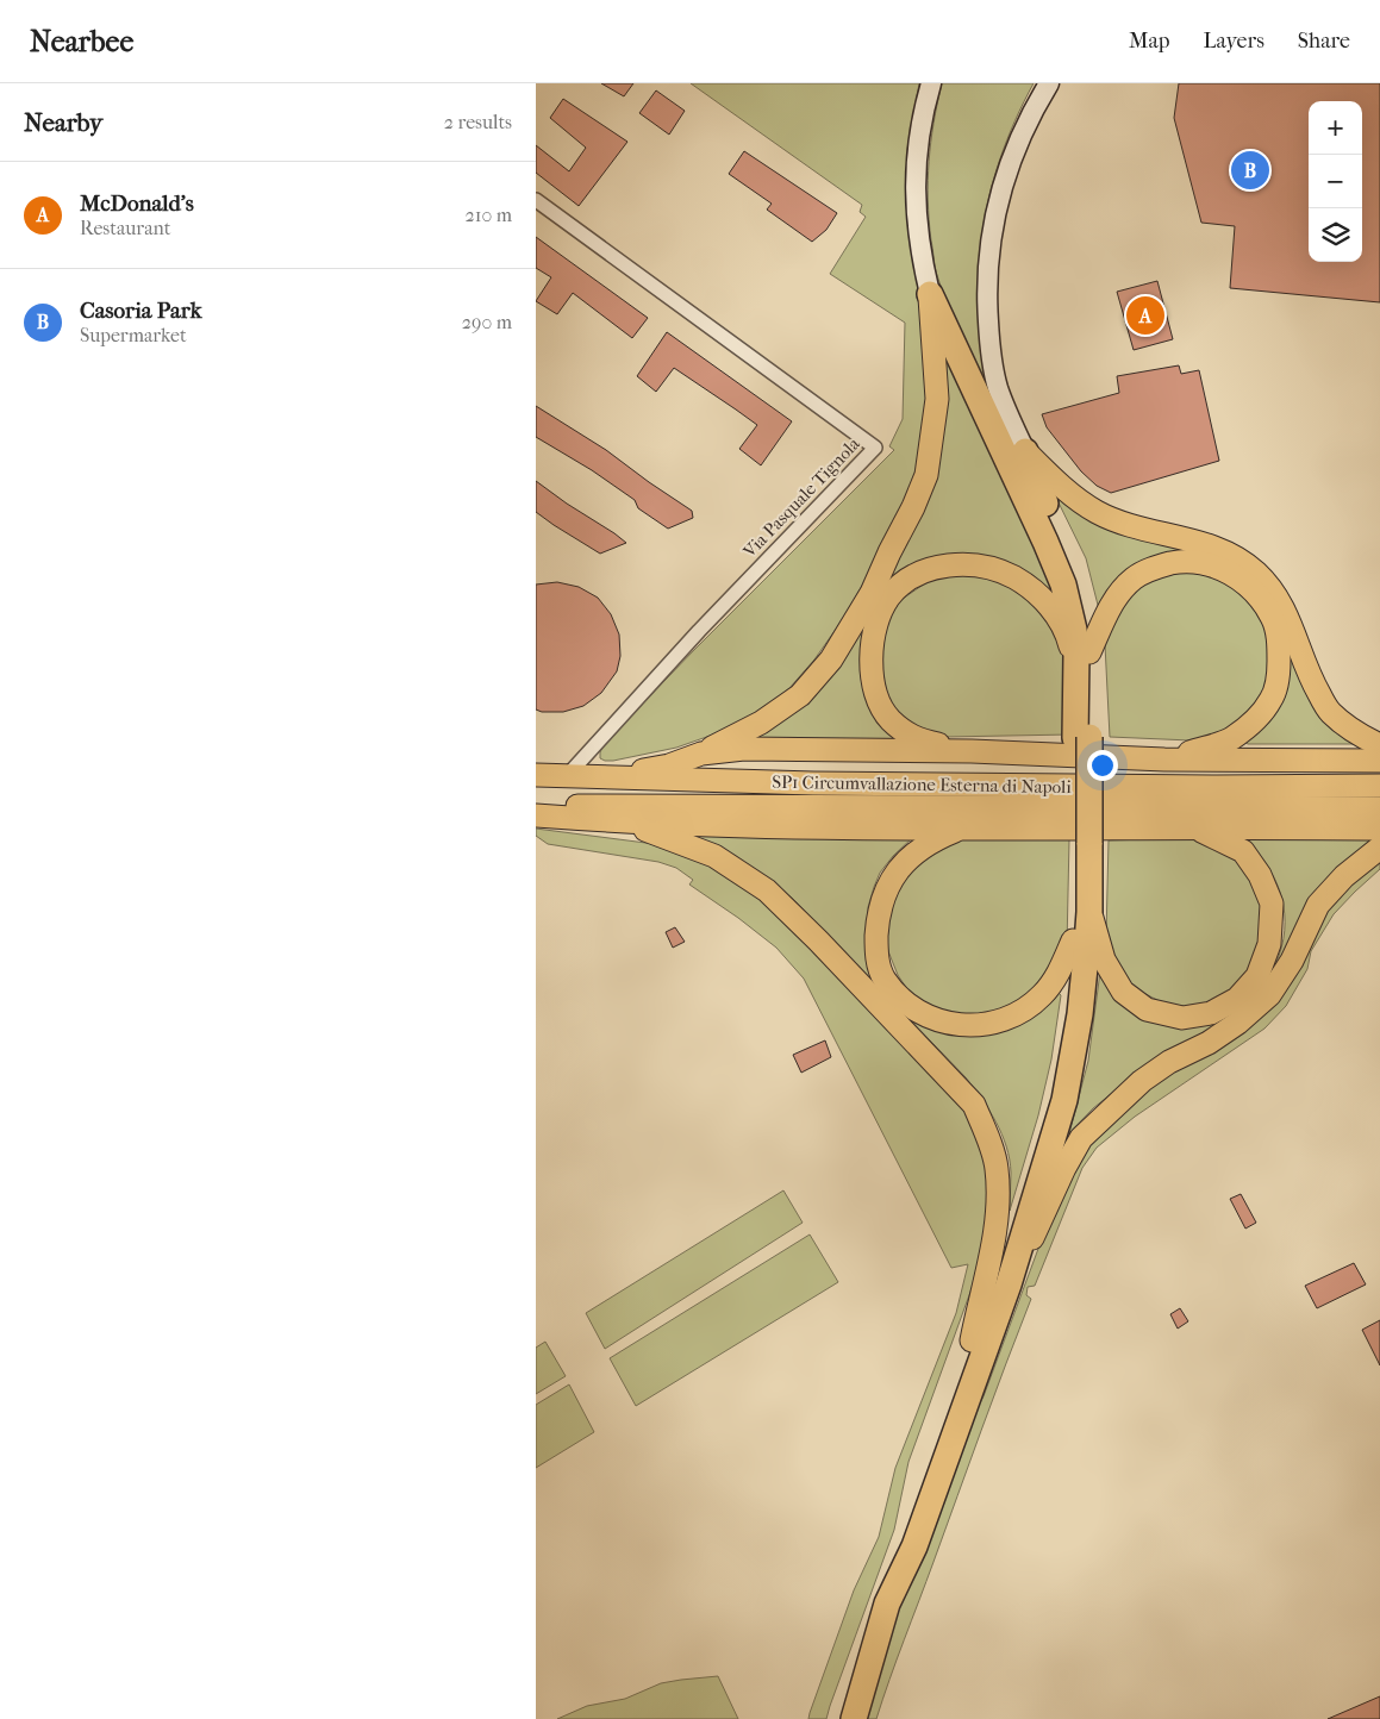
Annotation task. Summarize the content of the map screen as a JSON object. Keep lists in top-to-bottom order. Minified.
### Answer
{"streets":{"highway":["SP1 Circumvallazione Esterna di Napoli"],"street":["Via Pasquale Tignola"]},"crossings":[["Via Pasquale Tignola","SP1 Circumvallazione Esterna di Napoli"]],"page":{"header":"Nearbee","nav":["Map","Layers","Share"],"heading":["Nearby","2 results"],"map_buttons":["+","−"],"pins":["B","A"],"list":[{"mark":"A","name":"McDonald's","note":"Restaurant","value":"210 m"},{"mark":"B","name":"Casoria Park","note":"Supermarket","value":"290 m"}]}}
